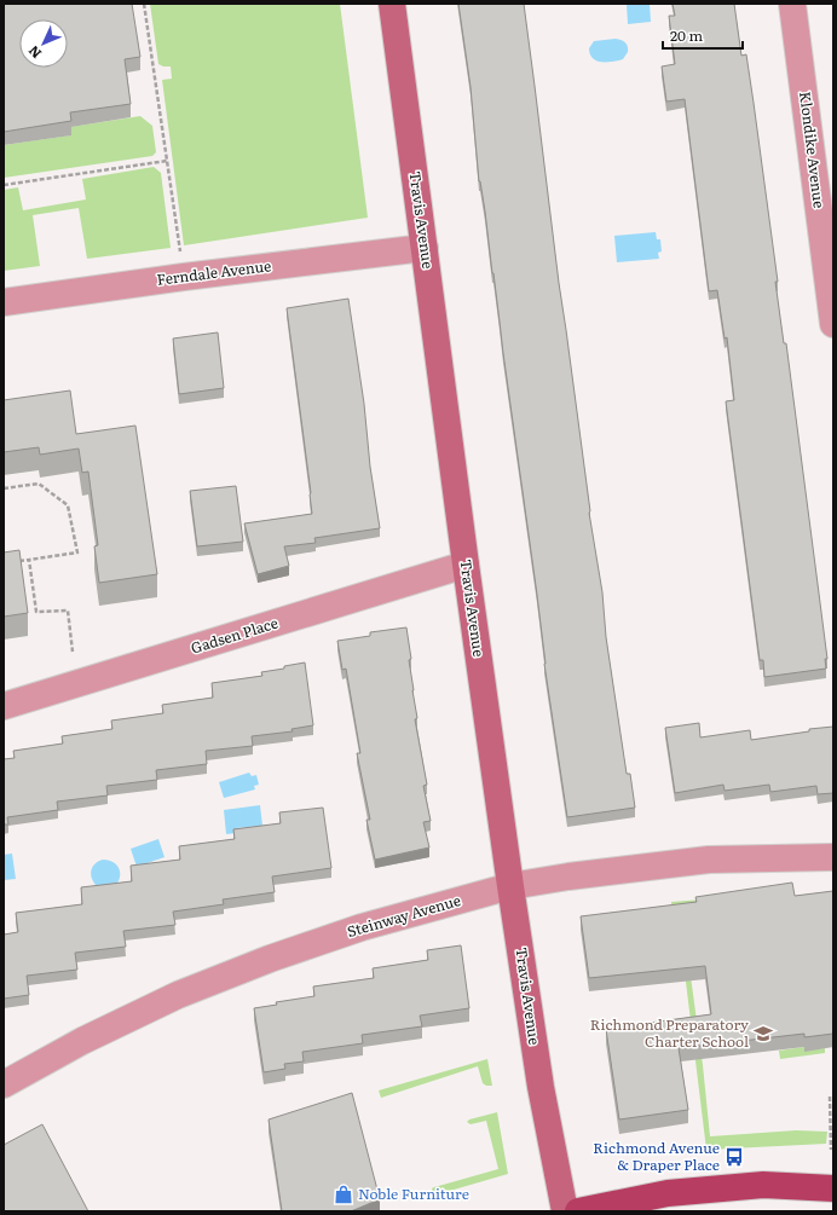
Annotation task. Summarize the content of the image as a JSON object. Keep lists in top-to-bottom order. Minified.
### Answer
{"streets":{"street":["Klondike Avenue","Travis Avenue","Ferndale Avenue","Gadsen Place","Steinway Avenue"]},"crossings":[["Travis Avenue","Ferndale Avenue"],["Travis Avenue","Gadsen Place"],["Travis Avenue","Steinway Avenue"]],"places":{"school or university":["Richmond Preparatory Charter School"],"bus stop":["Richmond Avenue & Draper Place"],"shop":["Noble Furniture"]},"scale_bar":"20 m","north":"bottom left"}
